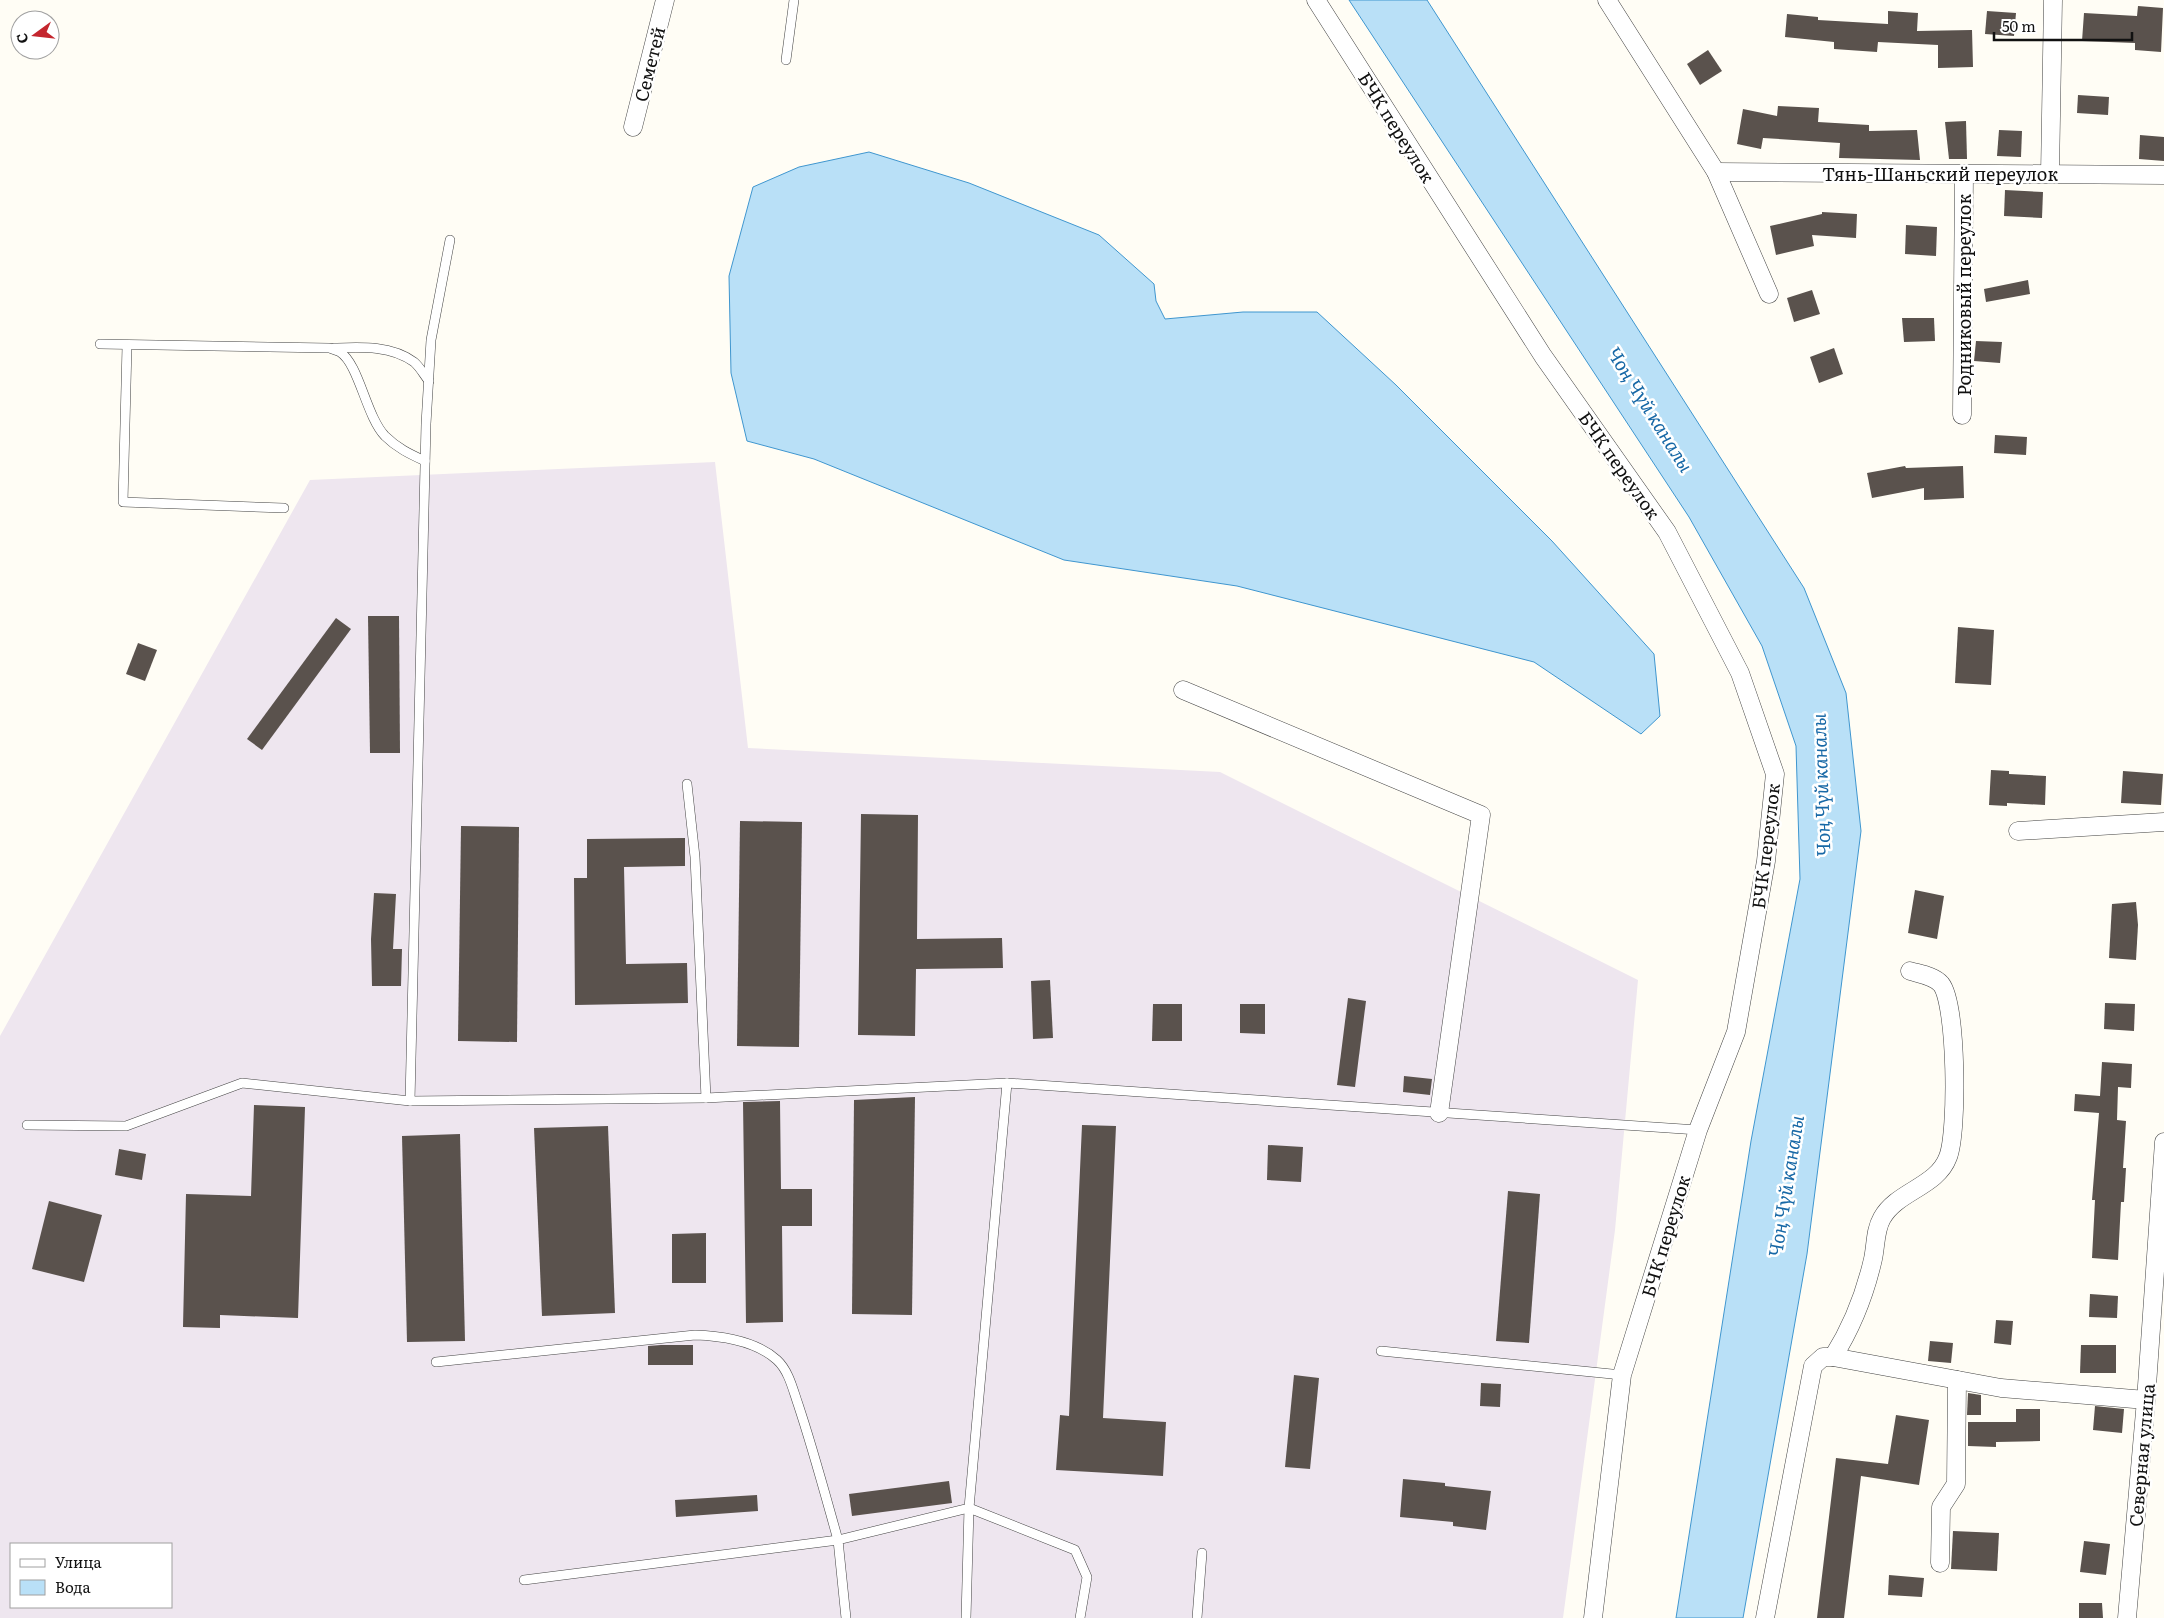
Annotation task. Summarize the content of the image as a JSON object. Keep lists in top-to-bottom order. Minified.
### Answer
{"streets":{"street":["Семетей","БЧК переулок","Тянь-Шаньский переулок","Родниковый переулок","Северная улица"]},"crossings":[["Тянь-Шаньский переулок","Родниковый переулок"]],"water":["Чоң Чүй каналы"],"legend":["Улица","Вода"],"scale_bar":"50 m","north":"left"}
